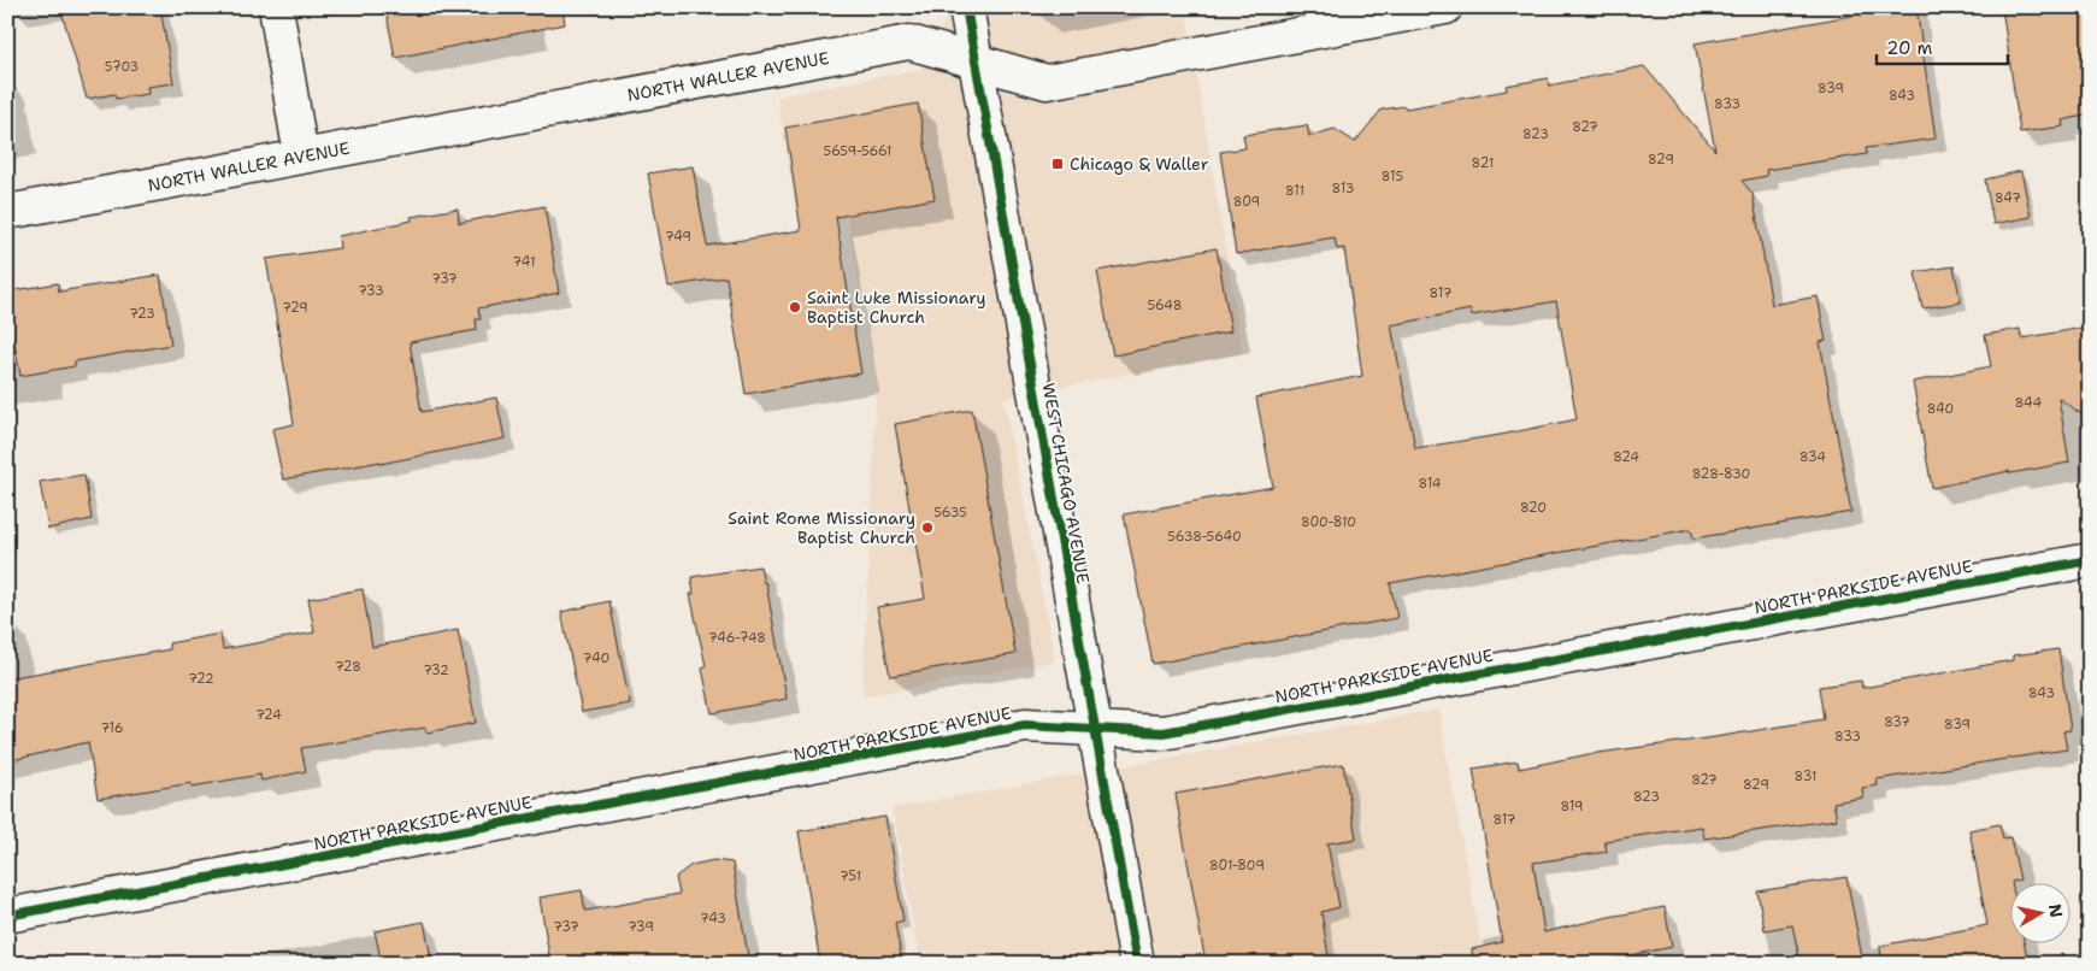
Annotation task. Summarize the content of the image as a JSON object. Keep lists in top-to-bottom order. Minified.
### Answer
{"streets":{"street":["NORTH WALLER AVENUE","WEST CHICAGO AVENUE","NORTH PARKSIDE AVENUE"]},"crossings":[["NORTH WALLER AVENUE","WEST CHICAGO AVENUE"],["WEST CHICAGO AVENUE","NORTH PARKSIDE AVENUE"]],"places":{"transit":["Chicago & Waller"],"other":["Saint Luke Missionary Baptist Church","Saint Rome Missionary Baptist Church"]},"house_numbers":["5703","839","843","833","827","823","5659-5661","829","821","815","813","811","847","809","749","741","737","733","817","5648","729","723","844","840","824","834","828-830","814","820","5635","800-810","5638-5640","746-748","740","728","732","722","843","724","837","839","716","833","831","827","829","823","819","817","801-809","751","743","737","739"],"scale_bar":"20 m","north":"right"}
